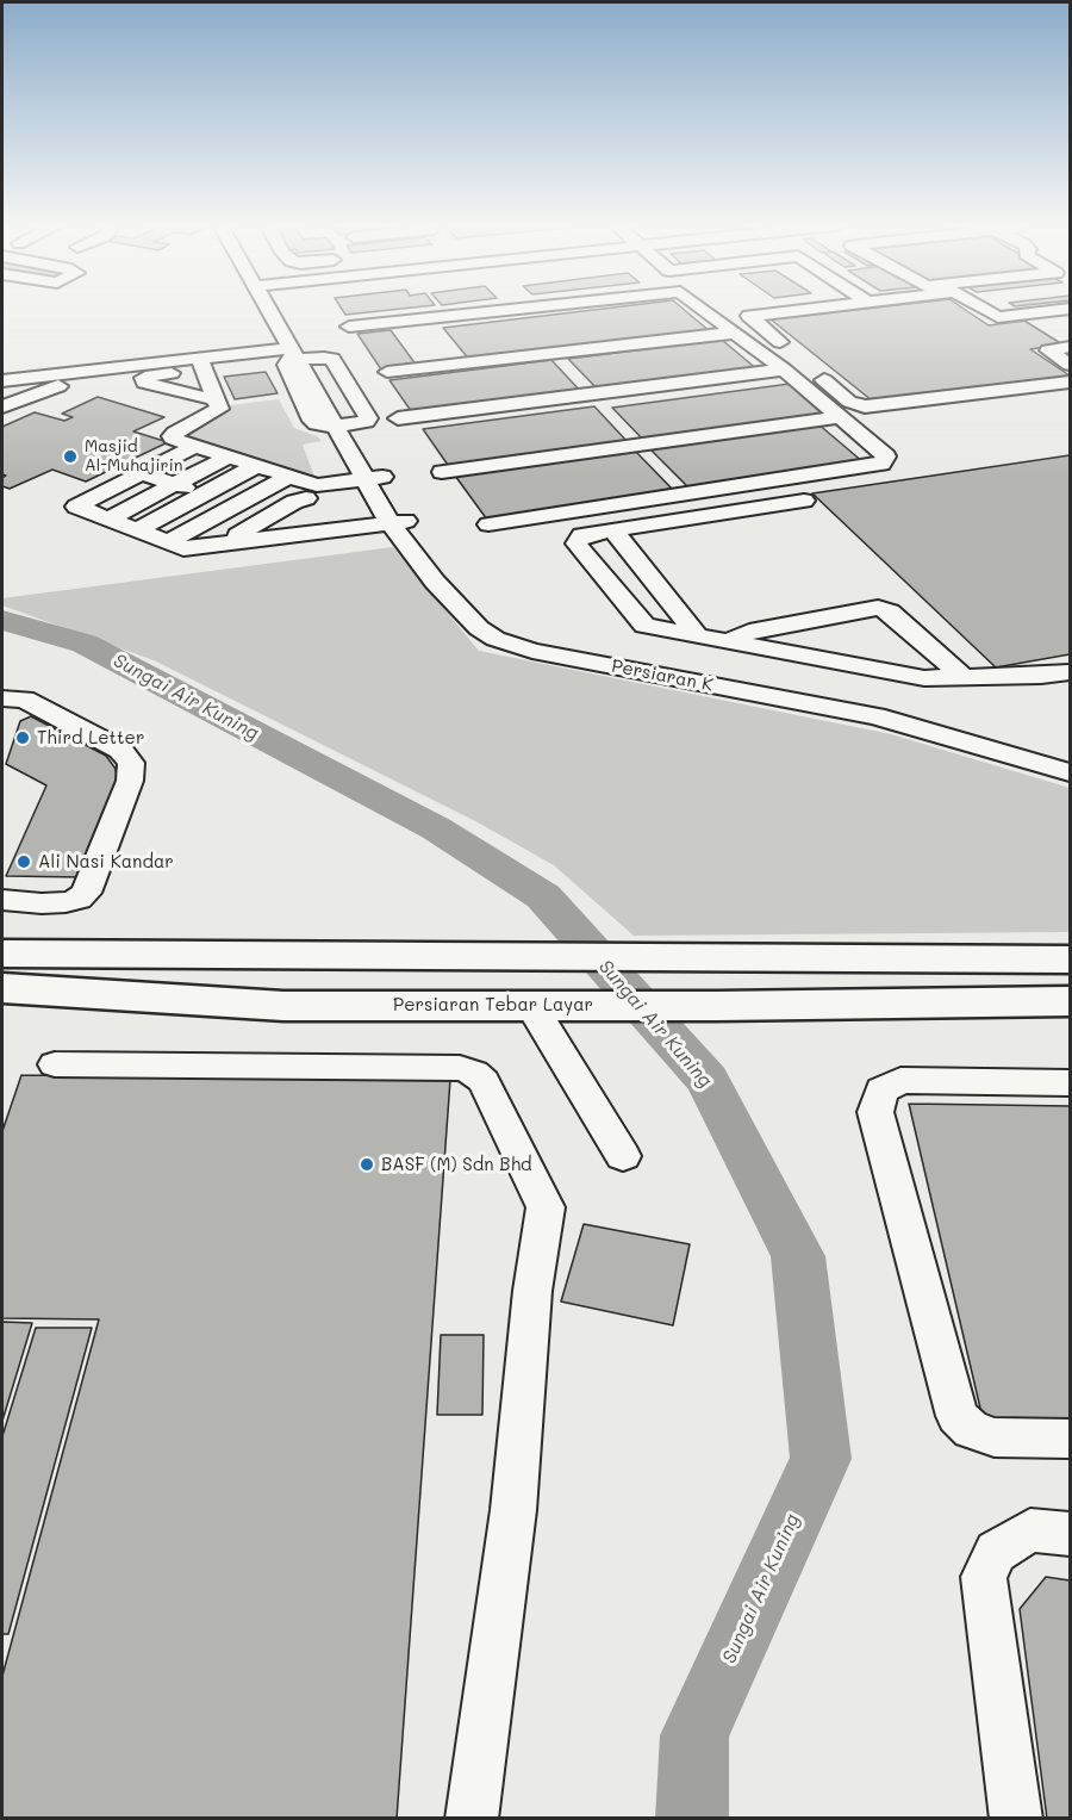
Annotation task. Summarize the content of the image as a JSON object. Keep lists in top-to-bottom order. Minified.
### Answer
{"streets":{"main road":["Persiaran Tebar Layar"],"street":["Persiaran K"]},"water":["Sungai Air Kuning"],"places":["Masjid Al-Muhajirin","Third Letter","Ali Nasi Kandar","BASF (M) Sdn Bhd"]}
